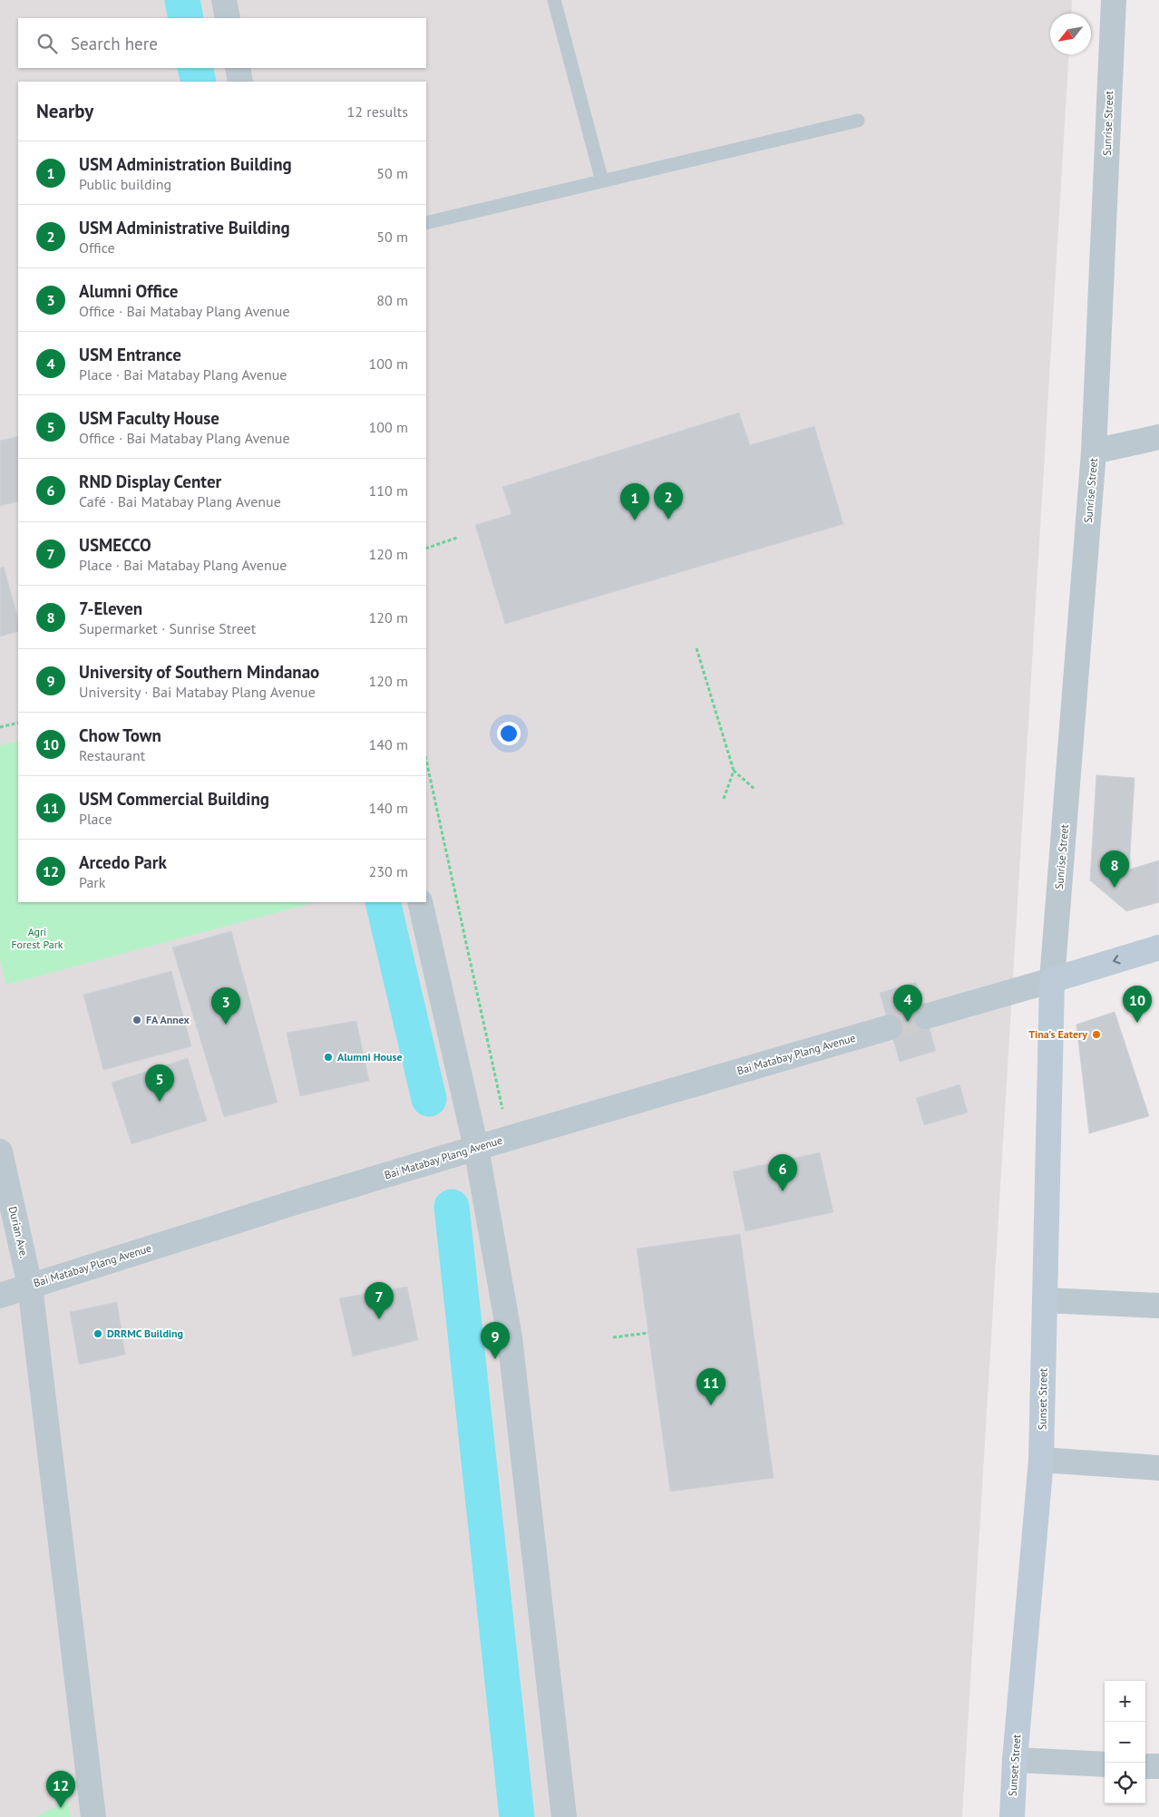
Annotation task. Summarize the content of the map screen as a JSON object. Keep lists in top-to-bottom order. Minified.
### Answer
{"streets":{"street":["Sunrise Street","Bai Matabay Plang Avenue","Durian Ave.","Sunset Street"]},"crossings":[["Sunrise Street","Sunset Street"],["Bai Matabay Plang Avenue","Durian Ave."]],"parks":["Agri Forest Park"],"places":["FA Annex","Tina's Eatery","Alumni House","DRRMC Building"],"north":"bottom left","page":{"search":"Search here","heading":["Nearby","12 results"],"list":[{"mark":"1","name":"USM Administration Building","note":"Public building","value":"50 m"},{"mark":"2","name":"USM Administrative Building","note":"Office","value":"50 m"},{"mark":"3","name":"Alumni Office","note":"Office · Bai Matabay Plang Avenue","value":"80 m"},{"mark":"4","name":"USM Entrance","note":"Place · Bai Matabay Plang Avenue","value":"100 m"},{"mark":"5","name":"USM Faculty House","note":"Office · Bai Matabay Plang Avenue","value":"100 m"},{"mark":"6","name":"RND Display Center","note":"Café · Bai Matabay Plang Avenue","value":"110 m"},{"mark":"7","name":"USMECCO","note":"Place · Bai Matabay Plang Avenue","value":"120 m"},{"mark":"8","name":"7-Eleven","note":"Supermarket · Sunrise Street","value":"120 m"},{"mark":"9","name":"University of Southern Mindanao","note":"University · Bai Matabay Plang Avenue","value":"120 m"},{"mark":"10","name":"Chow Town","note":"Restaurant","value":"140 m"},{"mark":"11","name":"USM Commercial Building","note":"Place","value":"140 m"},{"mark":"12","name":"Arcedo Park","note":"Park","value":"230 m"}],"pins":["2","1","8","4","10","3","5","6","7","9","11","12"],"map_buttons":["+","−"]}}
